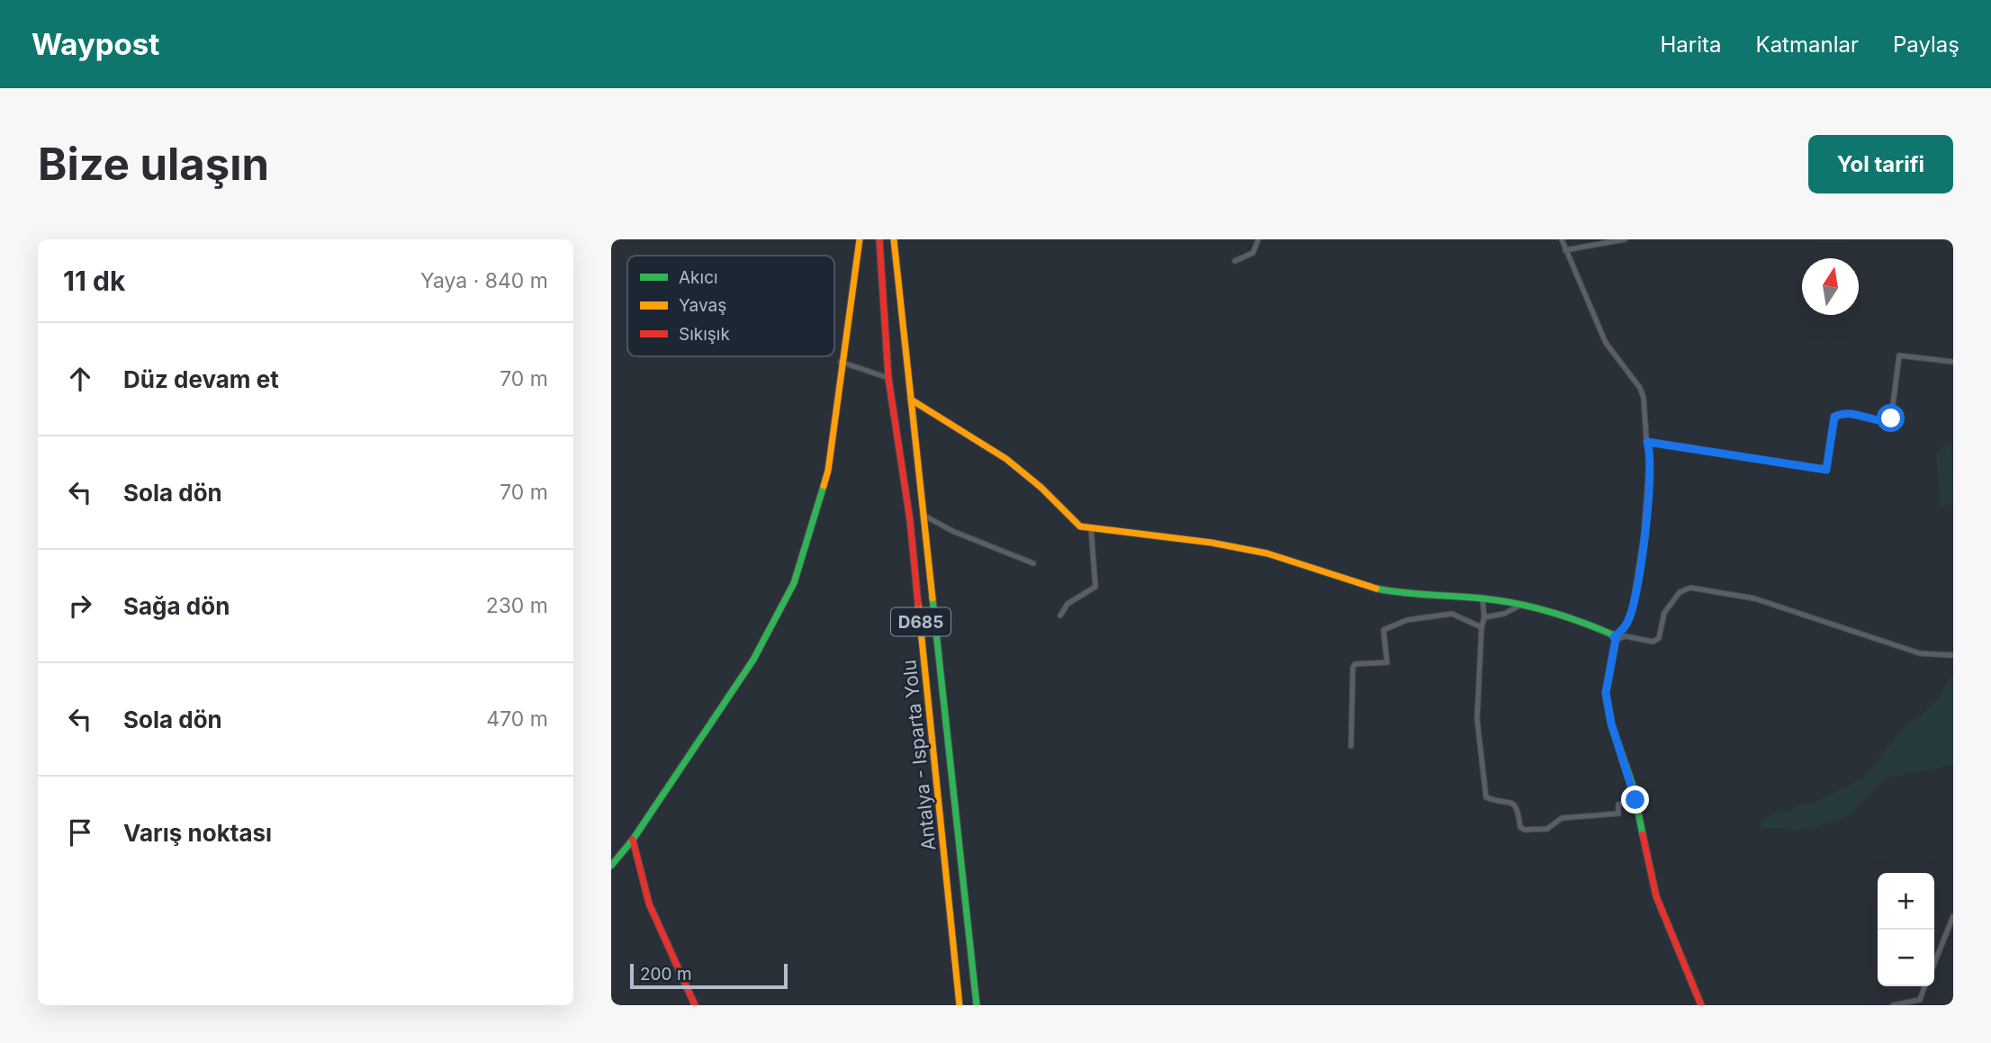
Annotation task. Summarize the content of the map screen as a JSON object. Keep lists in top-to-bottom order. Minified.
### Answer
{"streets":{"main road":["D685","Antalya - Isparta Yolu"]},"legend":["Akıcı","Yavaş","Sıkışık"],"scale_bar":"200 m","north":"top","page":{"header":"Waypost","nav":["Harita","Katmanlar","Paylaş"],"buttons":"Yol tarifi","title":"Bize ulaşın","heading":["11 dk","Yaya · 840 m"],"list":[["Düz devam et","70 m"],["Sola dön","70 m"],["Sağa dön","230 m"],["Sola dön","470 m"],"Varış noktası"],"map_buttons":["+","−"],"scale":"200 m"}}
